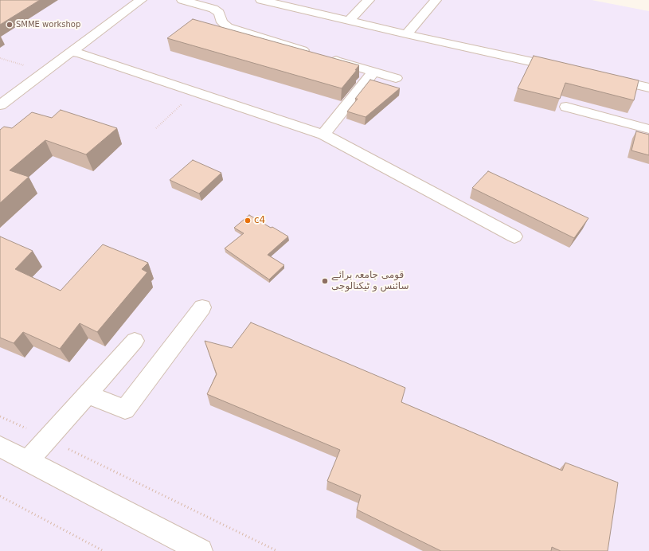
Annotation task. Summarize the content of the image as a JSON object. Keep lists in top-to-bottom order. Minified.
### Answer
{"places":["SMME workshop","c4","قومی جامعہ برائے سائنس و ٹیکنالوجی"]}
